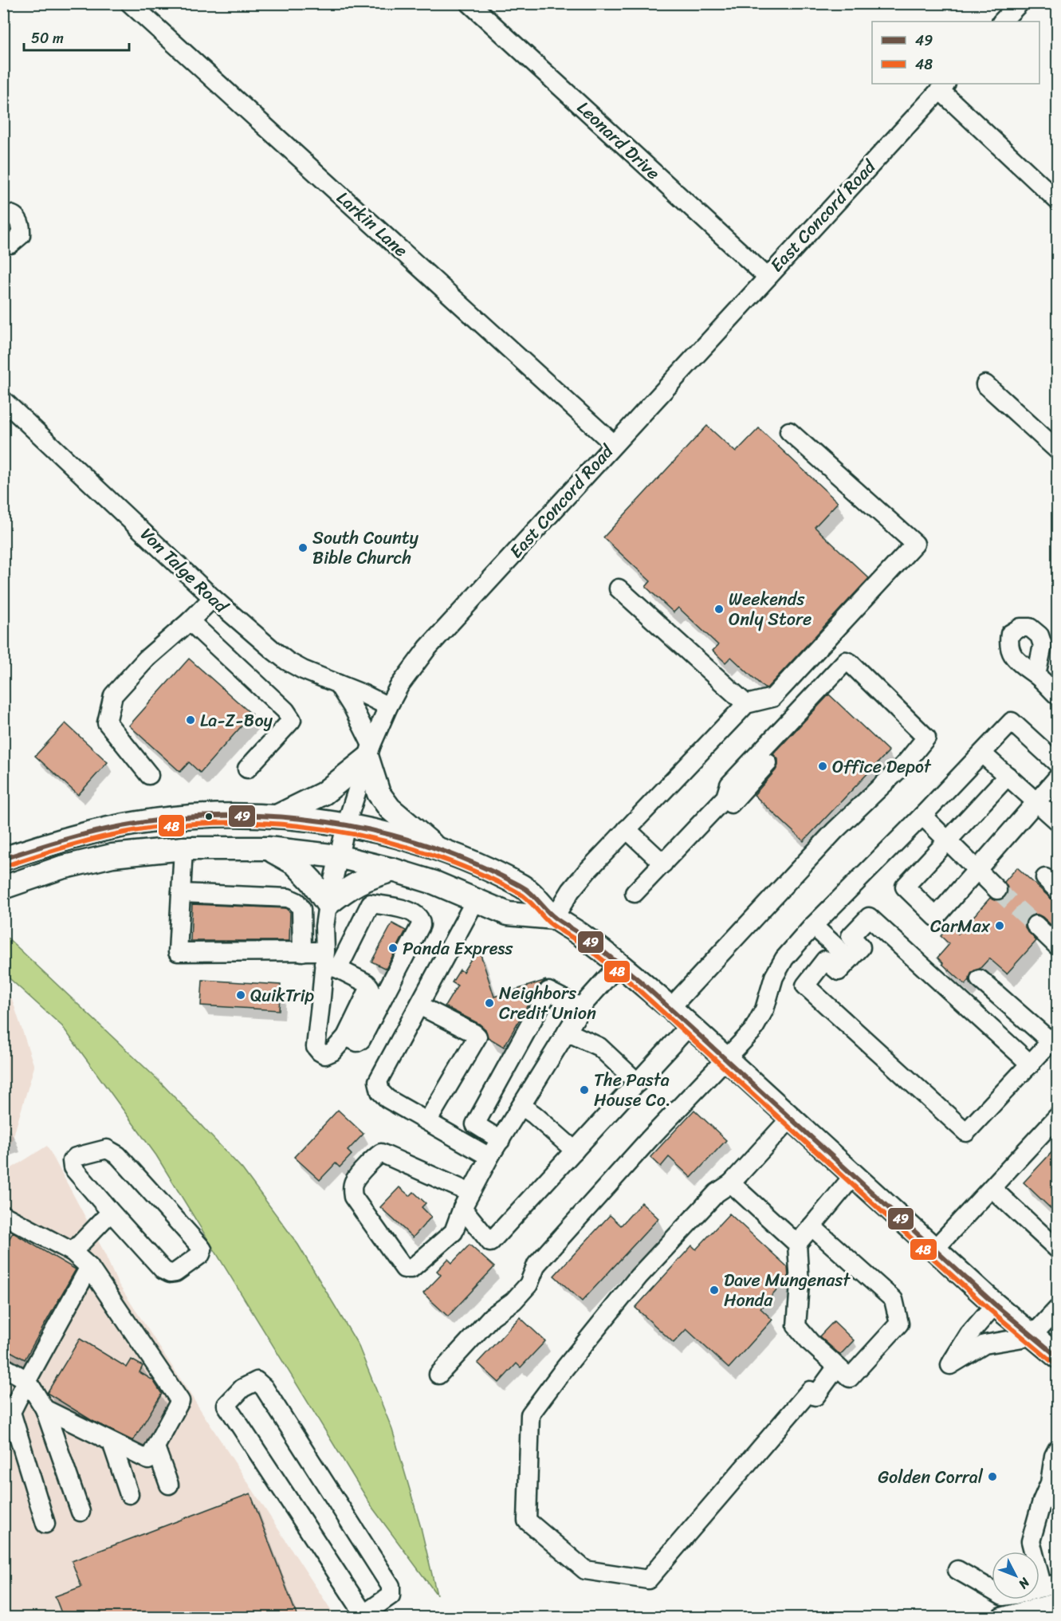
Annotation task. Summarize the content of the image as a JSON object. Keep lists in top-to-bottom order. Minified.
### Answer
{"streets":{"street":["Leonard Drive","East Concord Road","Larkin Lane","Von Talge Road"]},"crossings":[["Leonard Drive","East Concord Road"],["East Concord Road","Larkin Lane"],["East Concord Road","Von Talge Road"]],"places":["South County Bible Church","Weekends Only Store","La-Z-Boy","Office Depot","CarMax","Panda Express","QuikTrip","Neighbors Credit Union","The Pasta House Co.","Dave Mungenast Honda","Golden Corral"],"lines":["transit line 49","transit line 48"],"legend":["49","48"],"scale_bar":"50 m","north":"bottom right"}
